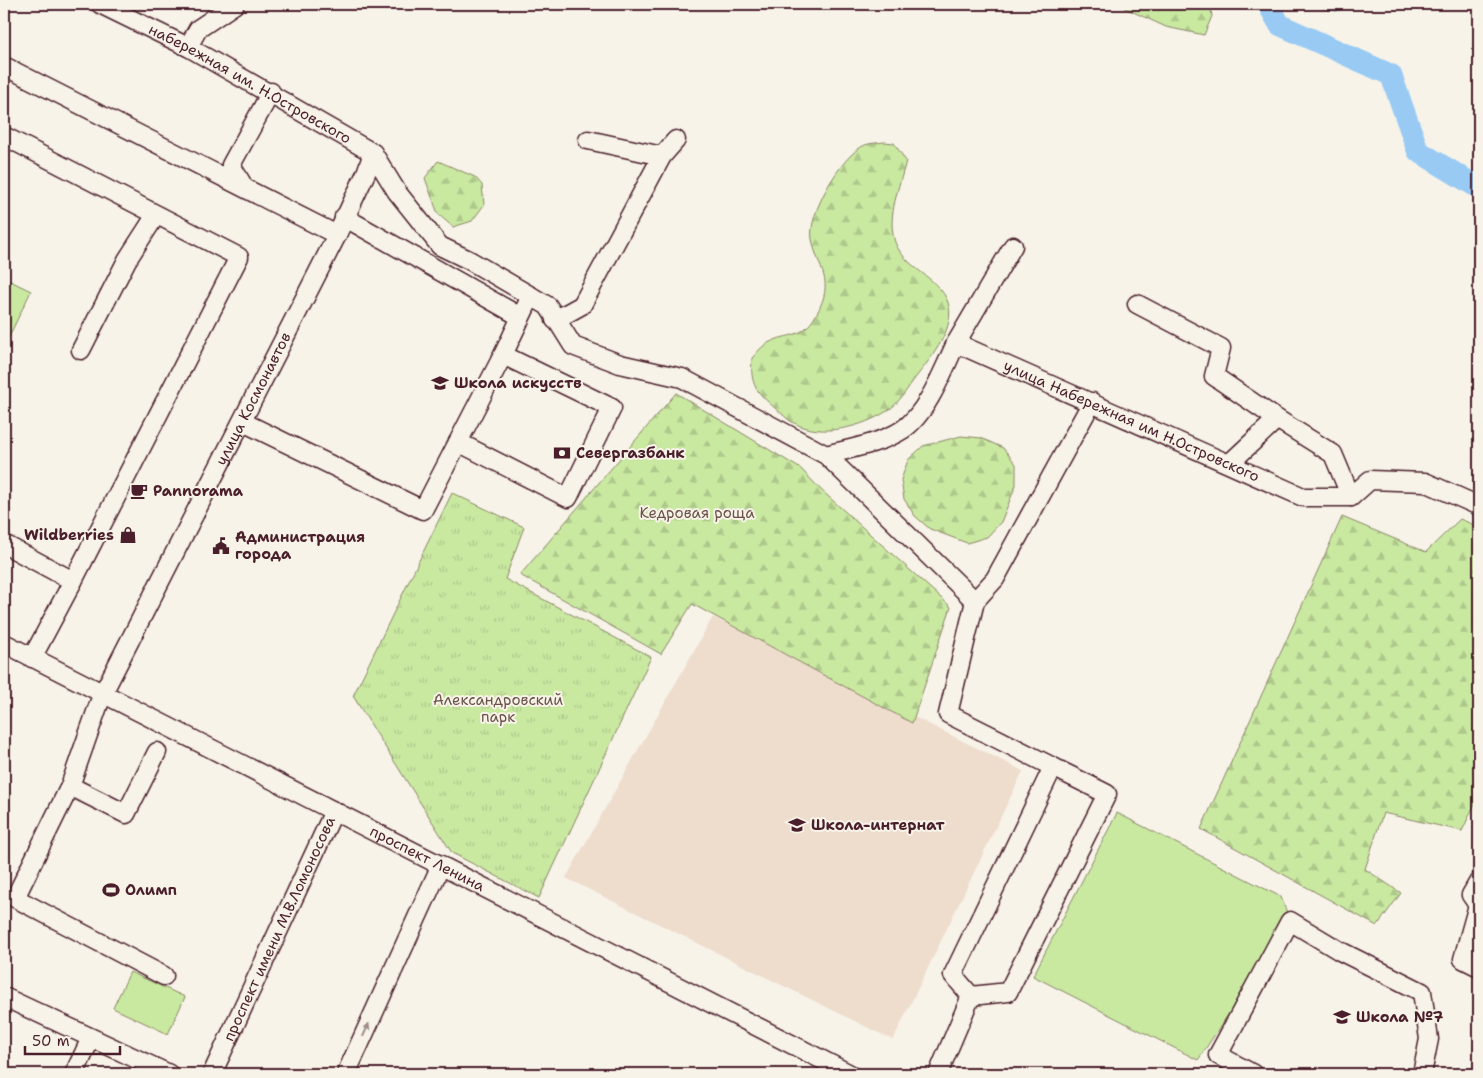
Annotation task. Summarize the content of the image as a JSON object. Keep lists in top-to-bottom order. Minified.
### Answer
{"streets":{"street":["набережная им. Н.Островского","улица Космонавтов","улица Набережная им Н.Островского","проспект Ленина","проспект имени М.В.Ломоносова"]},"crossings":[["набережная им. Н.Островского","улица Космонавтов"],["улица Космонавтов","проспект Ленина"],["проспект Ленина","проспект имени М.В.Ломоносова"]],"parks":["Кедровая роща","Александровский парк"],"places":{"school or university":["Школа искусcтв","Школа-интернат","Школа №7"],"bank":["Севергазбанк"],"cafe":["Pannorama"],"shop":["Wildberries"],"public building":["Администрация города"],"sports":["Олимп"]},"scale_bar":"50 m"}
